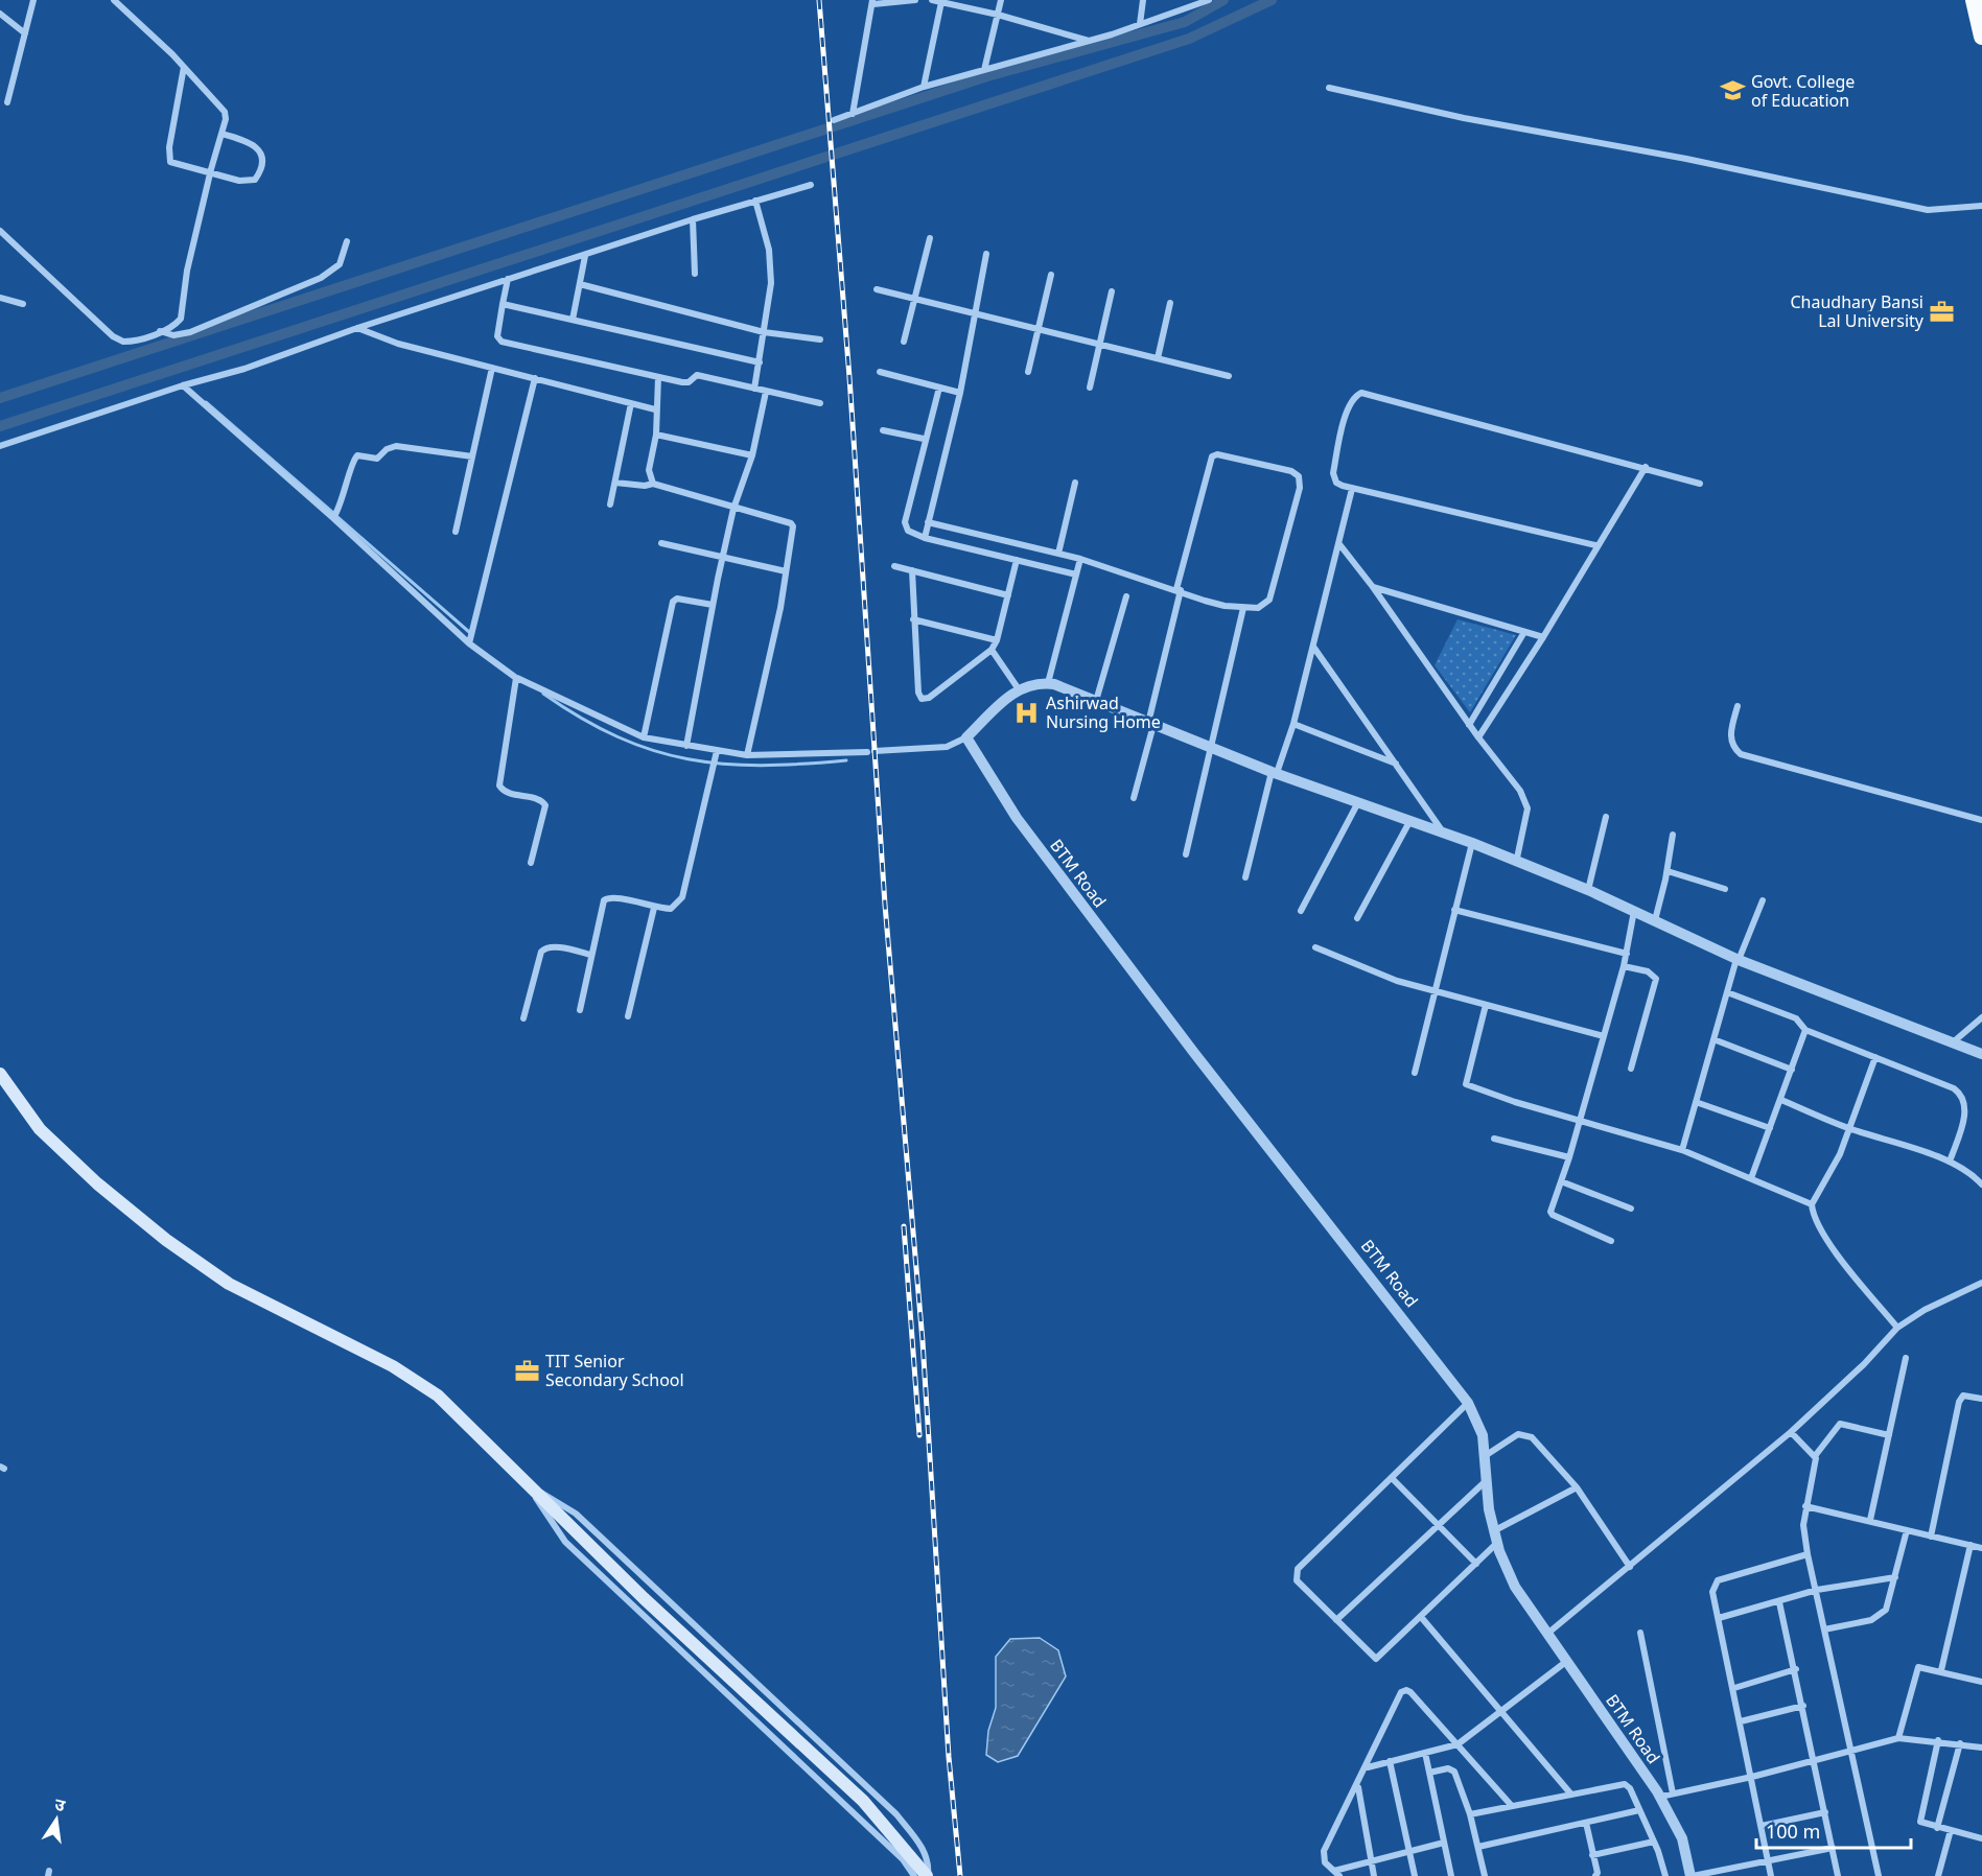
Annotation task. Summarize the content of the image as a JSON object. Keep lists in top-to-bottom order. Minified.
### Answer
{"streets":{"street":["BTM Road"]},"places":{"school or university":["Govt. College of Education"],"office":["Chaudhary Bansi Lal University","TIT Senior Secondary School"],"hospital":["Ashirwad Nursing Home"]},"scale_bar":"100 m","north":"top"}
